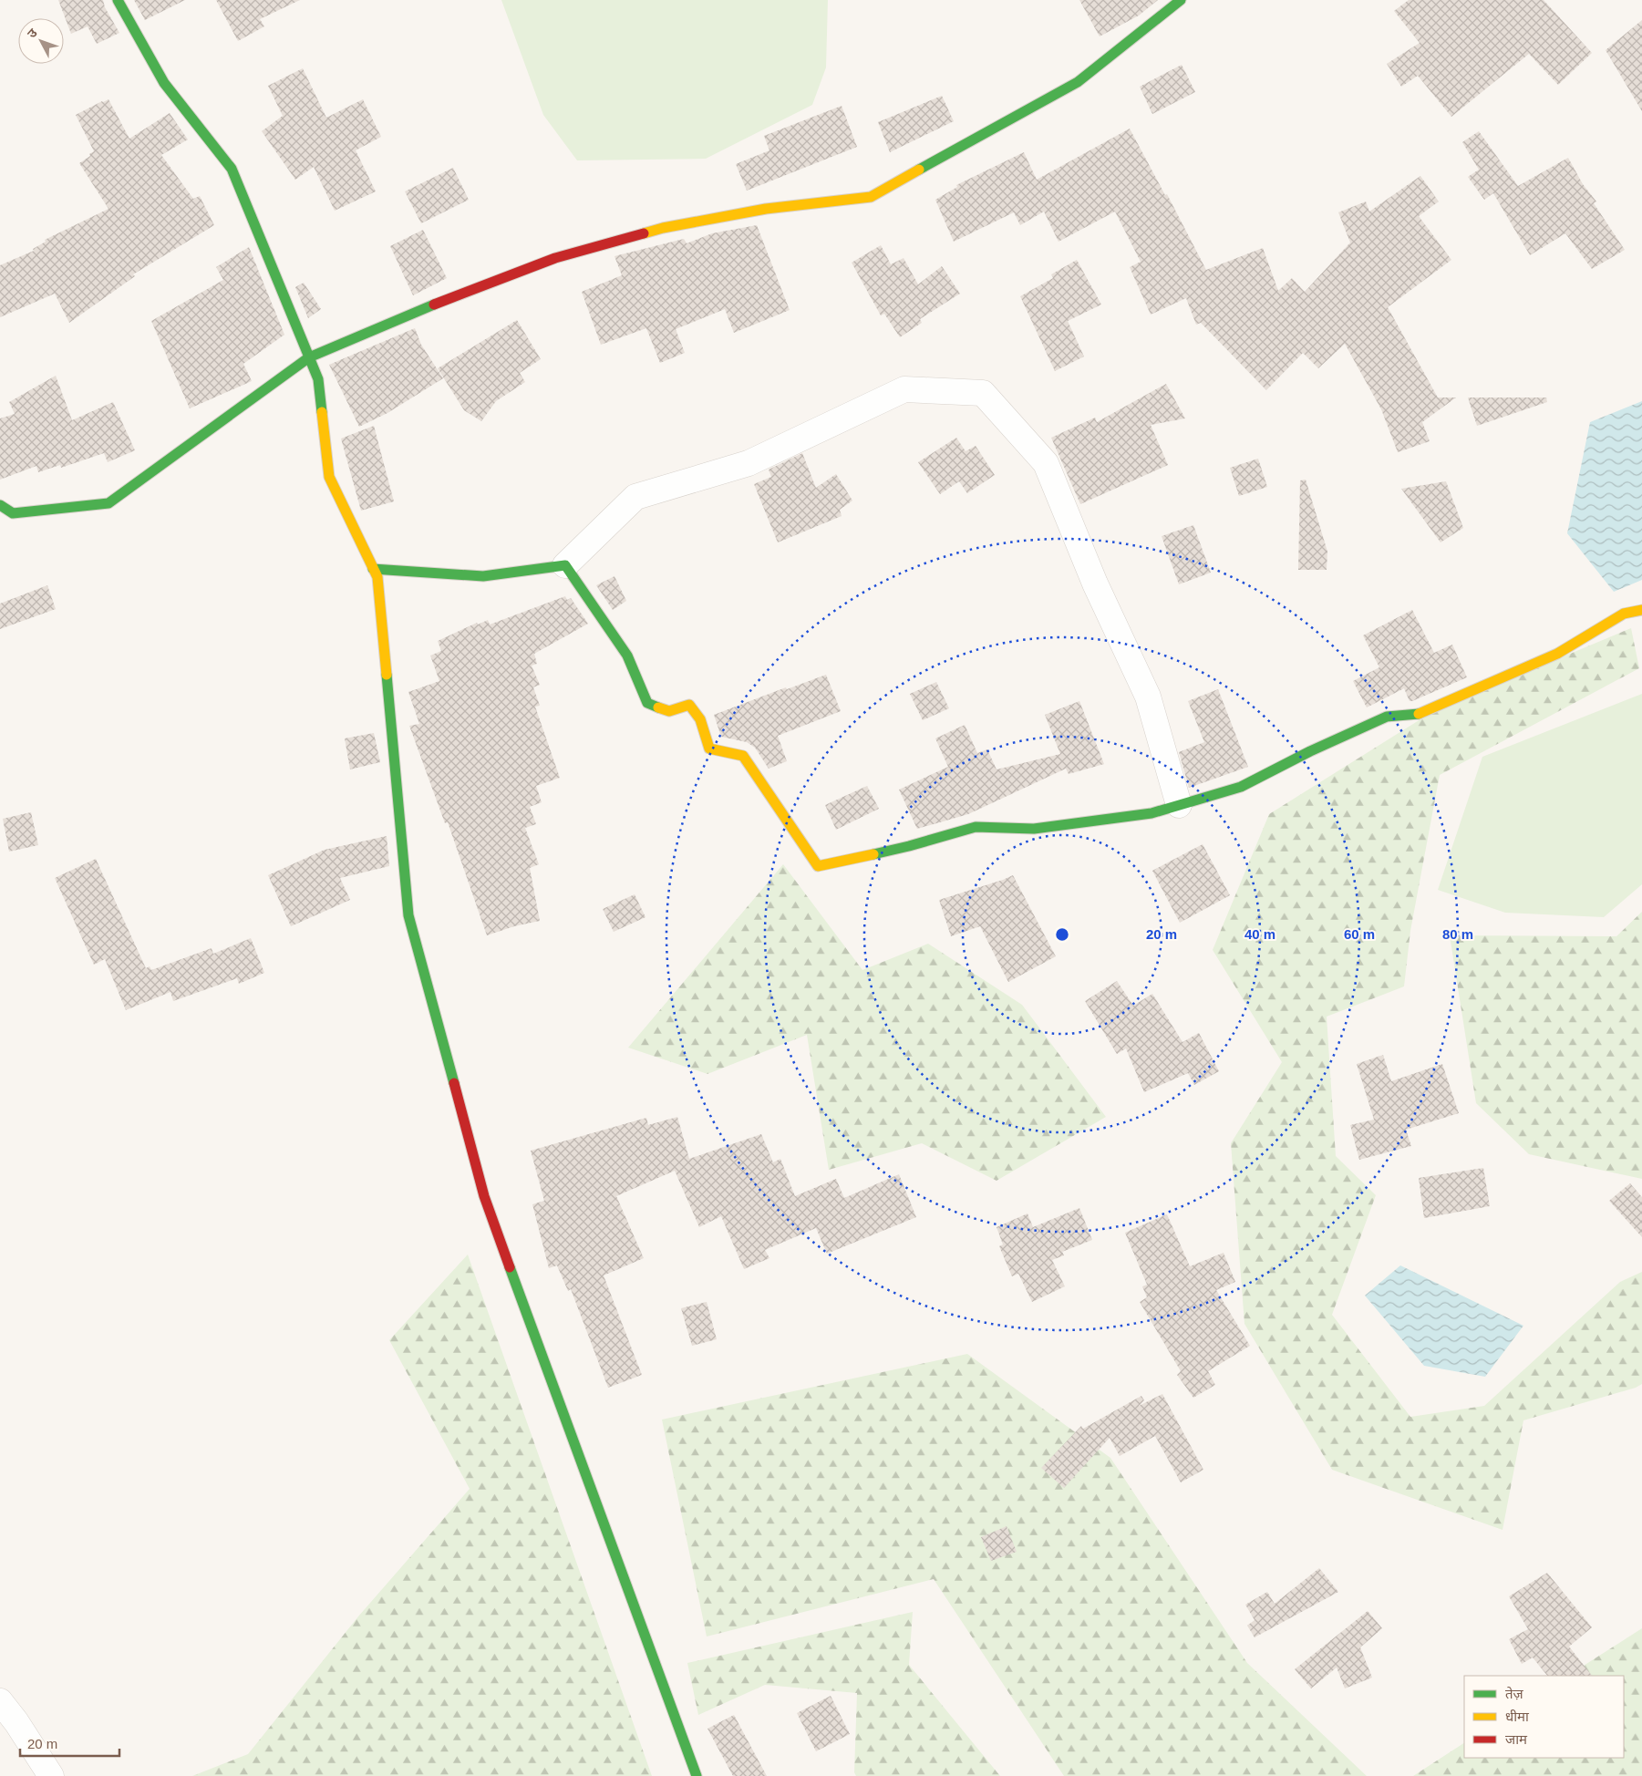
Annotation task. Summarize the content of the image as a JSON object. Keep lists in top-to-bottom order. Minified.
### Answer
{"legend":["तेज़","धीमा","जाम"],"scale_bar":"20 m","north":"top left","rings":["20 m","40 m","60 m","80 m"]}
